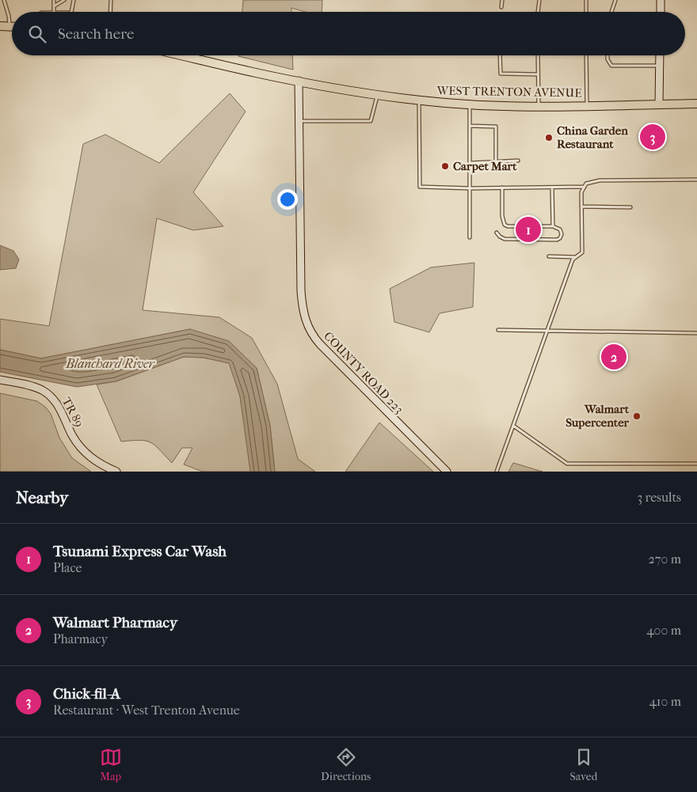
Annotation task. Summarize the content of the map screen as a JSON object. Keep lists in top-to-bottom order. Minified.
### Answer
{"streets":{"main road":["WEST TRENTON AVENUE"],"street":["COUNTY ROAD 223","TR 89"]},"crossings":[["WEST TRENTON AVENUE","COUNTY ROAD 223"]],"water":["Blanchard River"],"places":["China Garden Restaurant","Carpet Mart","Walmart Supercenter"],"page":{"search":"Search here","pins":["3","1","2"],"heading":["Nearby","3 results"],"list":[{"mark":"1","name":"Tsunami Express Car Wash","note":"Place","value":"270 m"},{"mark":"2","name":"Walmart Pharmacy","note":"Pharmacy","value":"400 m"},{"mark":"3","name":"Chick-fil-A","note":"Restaurant · West Trenton Avenue","value":"410 m"}],"nav":["Map","Directions","Saved"]}}
